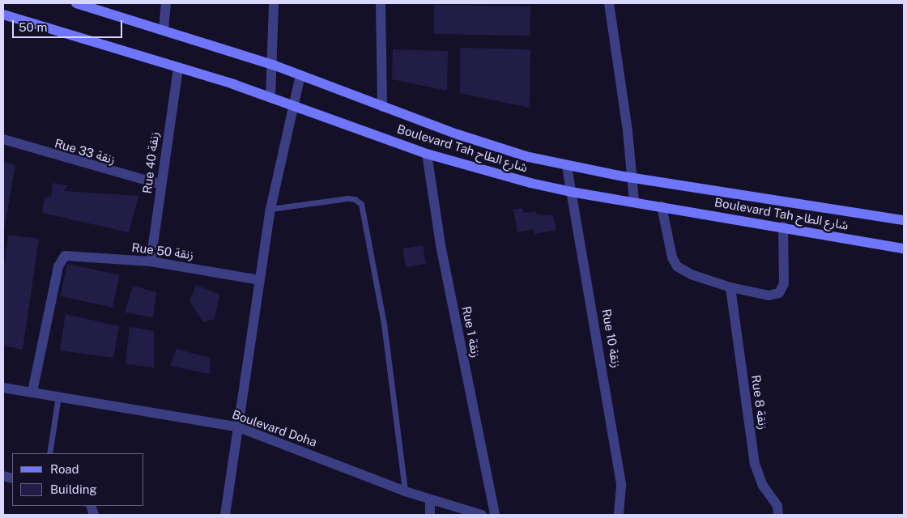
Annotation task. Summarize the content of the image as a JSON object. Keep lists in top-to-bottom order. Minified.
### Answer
{"streets":{"street":["Boulevard Tah شارع الطاح","Rue 33 زنقة","Rue 40 زنقة","Rue 50 زنقة","Rue 1 زنقة","Rue 10 زنقة","Rue 8 زنقة","Boulevard Doha"]},"crossings":[["Boulevard Tah شارع الطاح","Rue 40 زنقة"],["Boulevard Tah شارع الطاح","Rue 1 زنقة"],["Boulevard Tah شارع الطاح","Rue 10 زنقة"],["Rue 33 زنقة","Rue 40 زنقة"],["Rue 40 زنقة","Rue 50 زنقة"],["Rue 50 زنقة","Boulevard Doha"]],"legend":["Road","Building"],"scale_bar":"50 m"}
